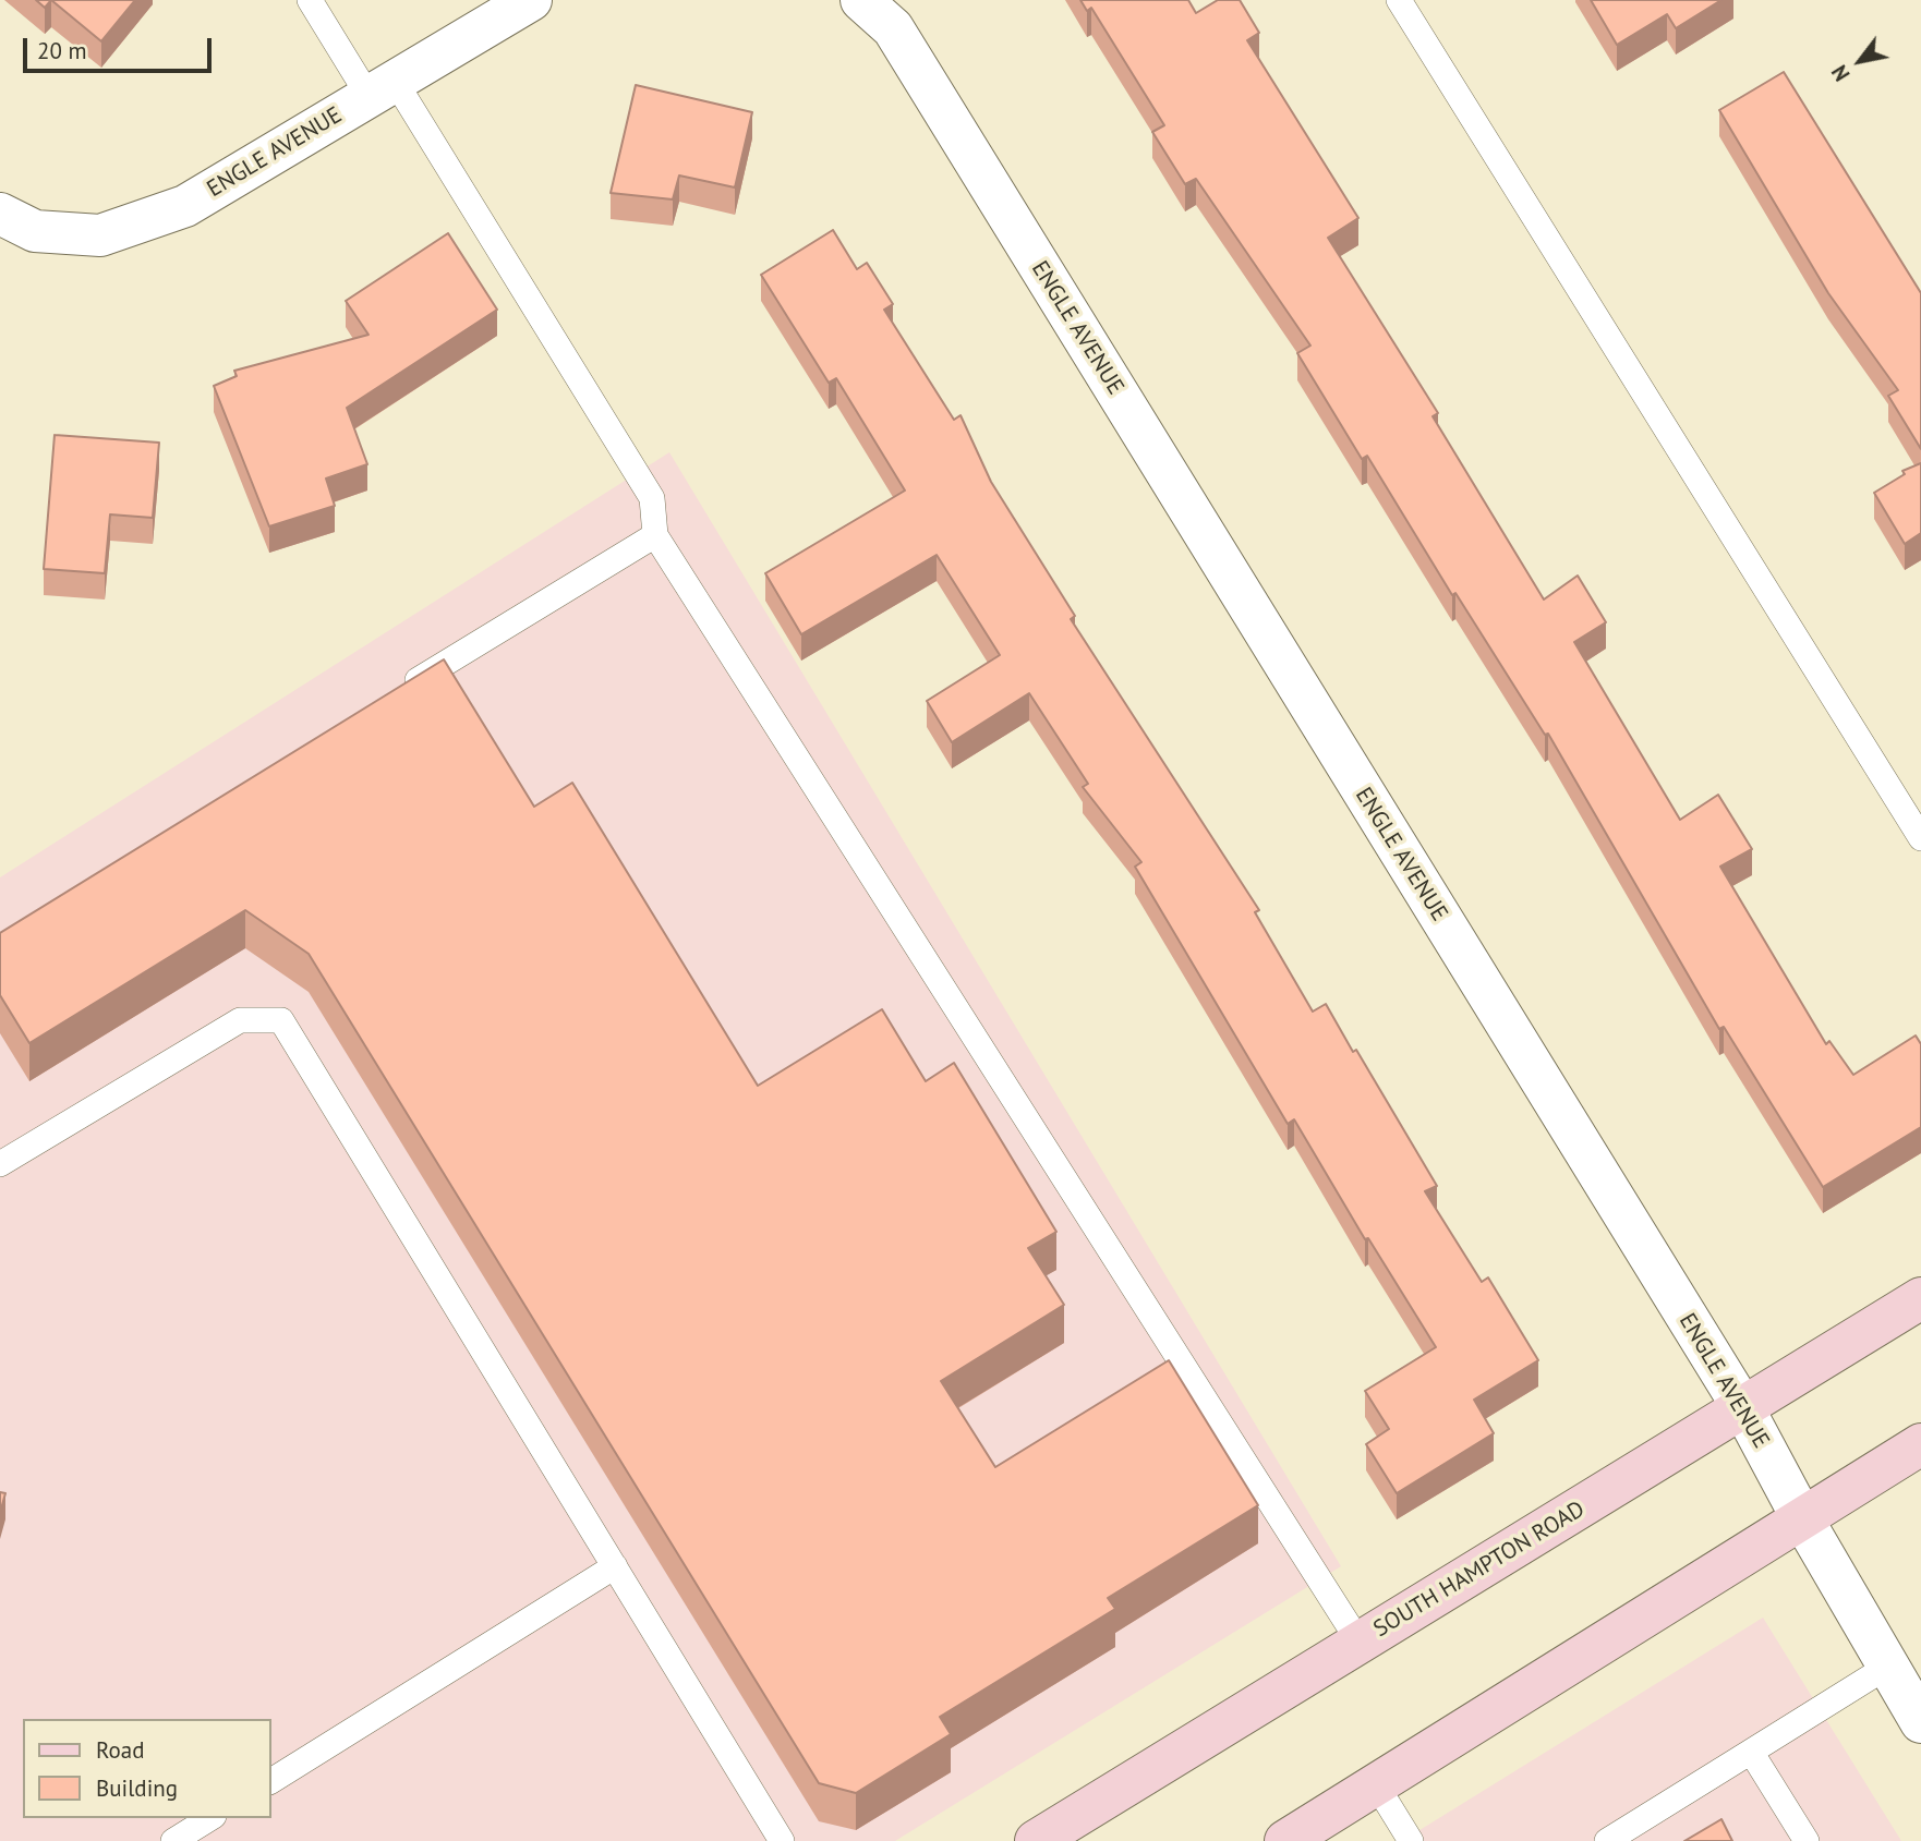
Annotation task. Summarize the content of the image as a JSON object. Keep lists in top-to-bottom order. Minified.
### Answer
{"streets":{"main road":["SOUTH HAMPTON ROAD"],"street":["ENGLE AVENUE"]},"crossings":[["ENGLE AVENUE","SOUTH HAMPTON ROAD"]],"legend":["Road","Building"],"scale_bar":"20 m","north":"bottom left"}
